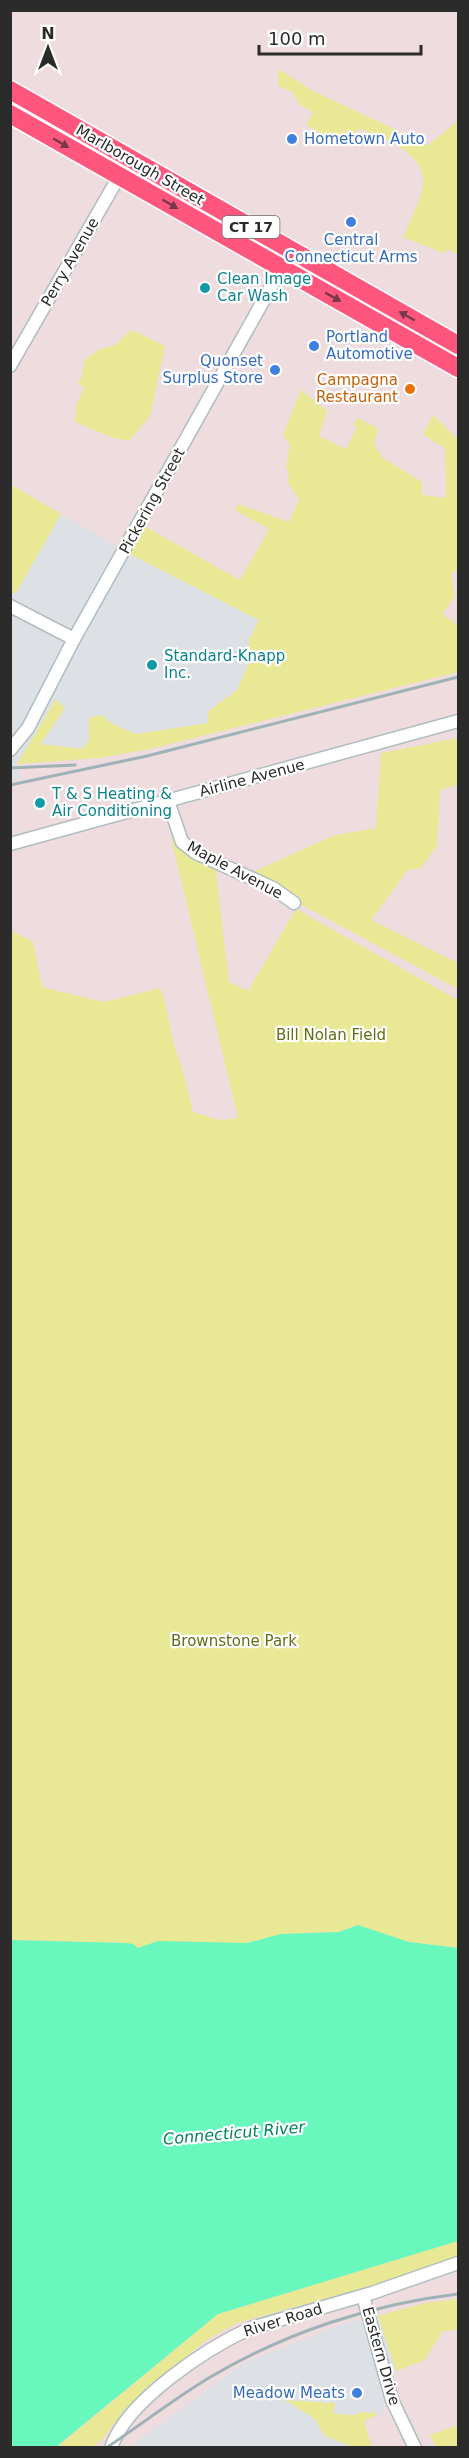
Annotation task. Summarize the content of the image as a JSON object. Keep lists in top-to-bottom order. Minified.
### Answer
{"streets":{"highway":["Marlborough Street","CT 17"],"street":["Perry Avenue","Pickering Street","Airline Avenue","Maple Avenue","River Road","Eastern Drive"]},"crossings":[["Marlborough Street","Perry Avenue"],["Marlborough Street","Pickering Street"],["Airline Avenue","Maple Avenue"],["River Road","Eastern Drive"]],"water":["Connecticut River"],"parks":["Bill Nolan Field","Brownstone Park"],"places":["Hometown Auto","Central Connecticut Arms","Clean Image Car Wash","Portland Automotive","Quonset Surplus Store","Campagna Restaurant","Standard-Knapp Inc.","T & S Heating & Air Conditioning","Meadow Meats"],"scale_bar":"100 m","north":"top"}
